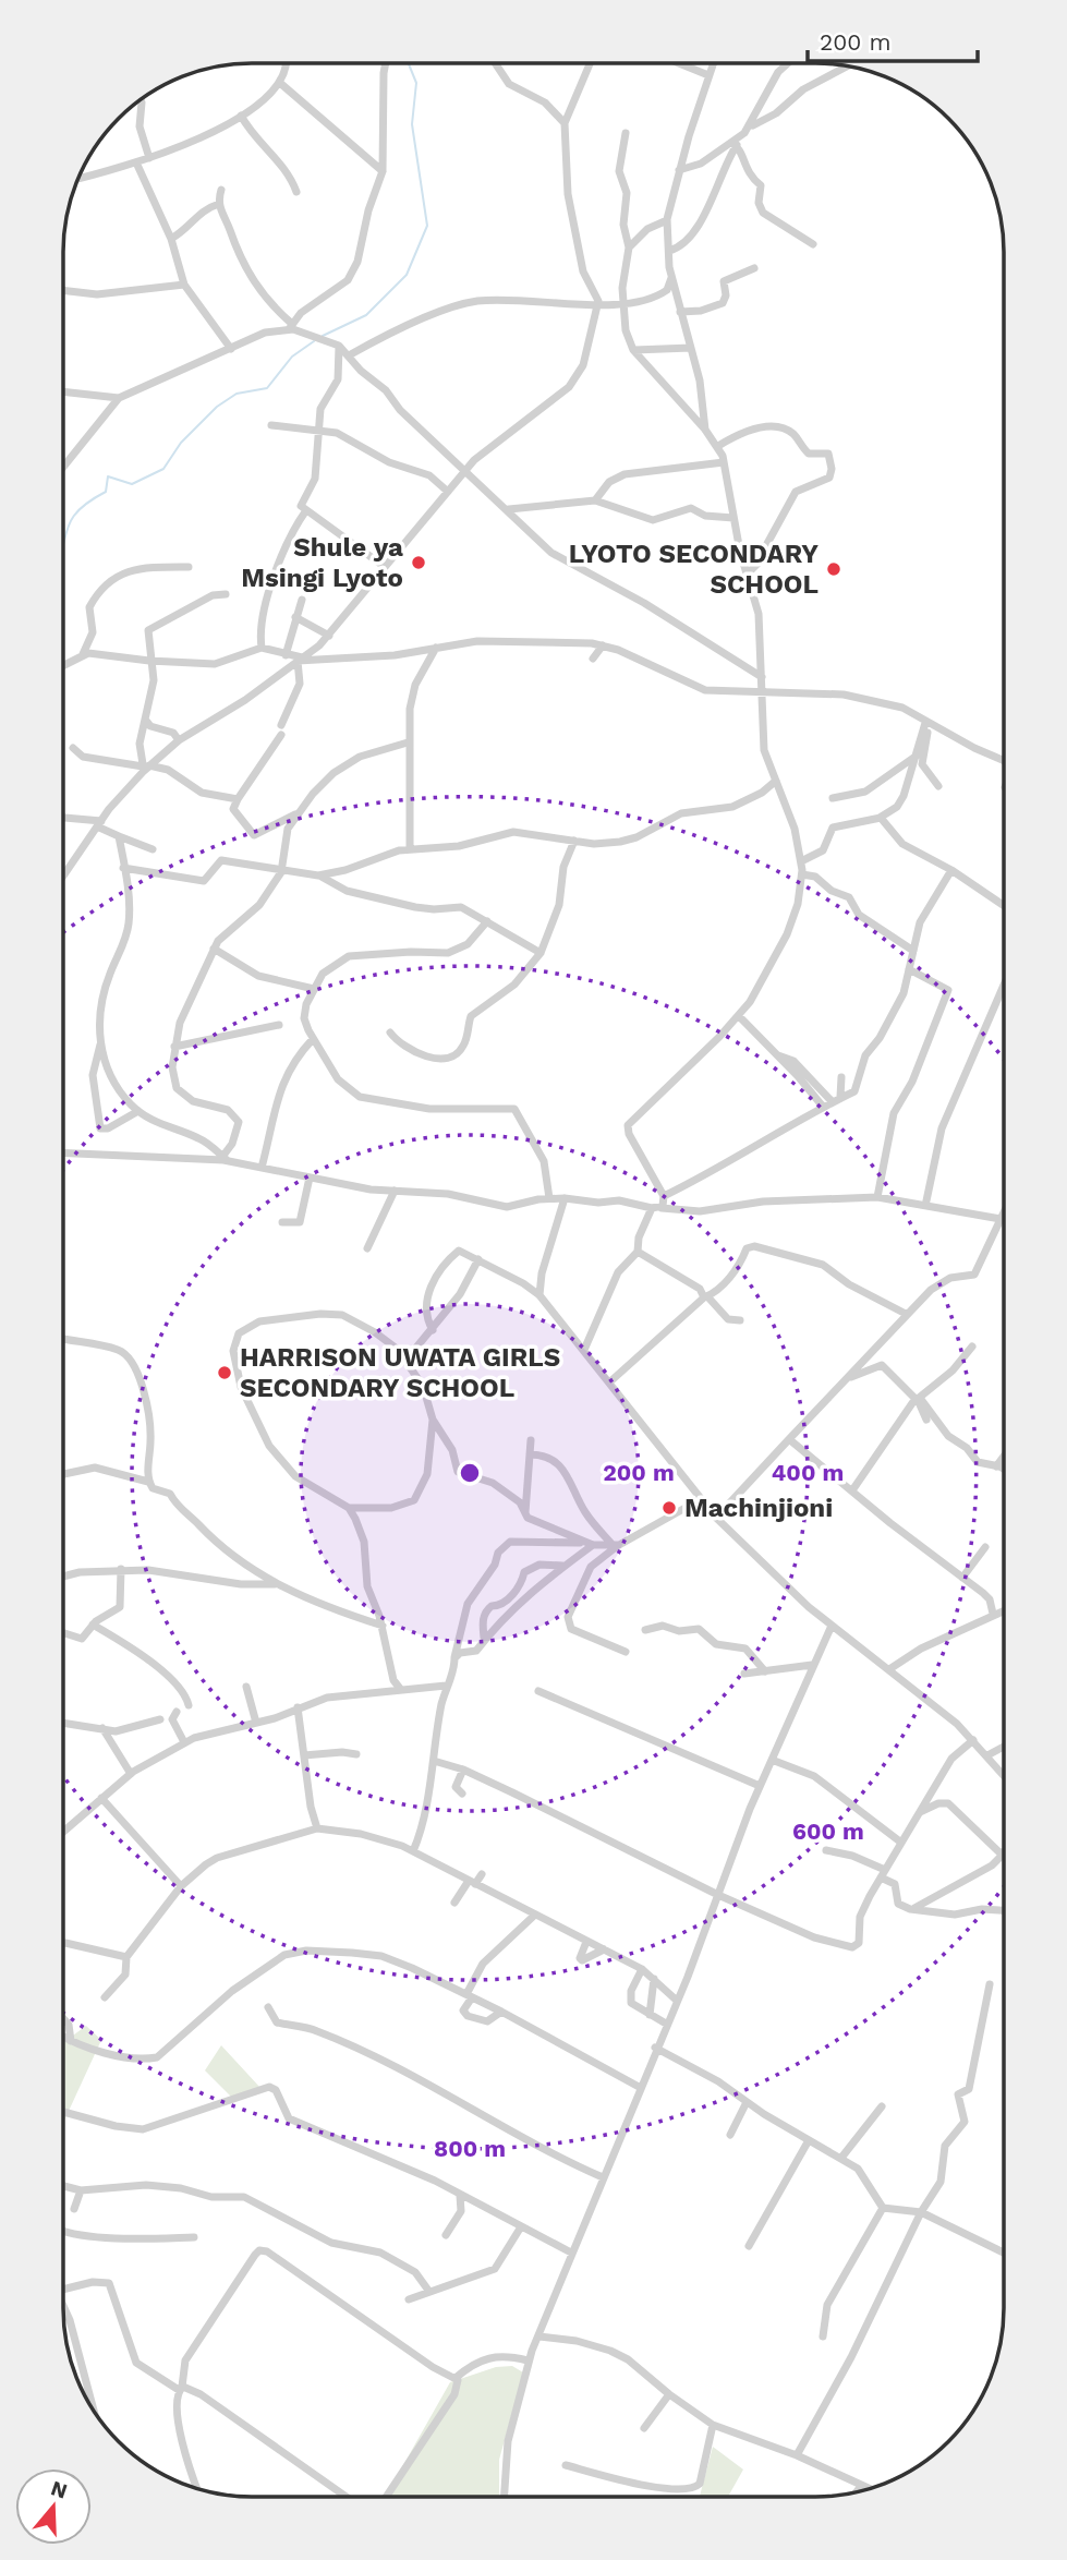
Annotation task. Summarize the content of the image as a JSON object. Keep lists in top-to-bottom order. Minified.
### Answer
{"places":["Shule ya Msingi Lyoto","LYOTO SECONDARY SCHOOL","HARRISON UWATA GIRLS SECONDARY SCHOOL","Machinjioni"],"scale_bar":"200 m","north":"top","rings":["200 m","400 m","600 m","800 m"]}
